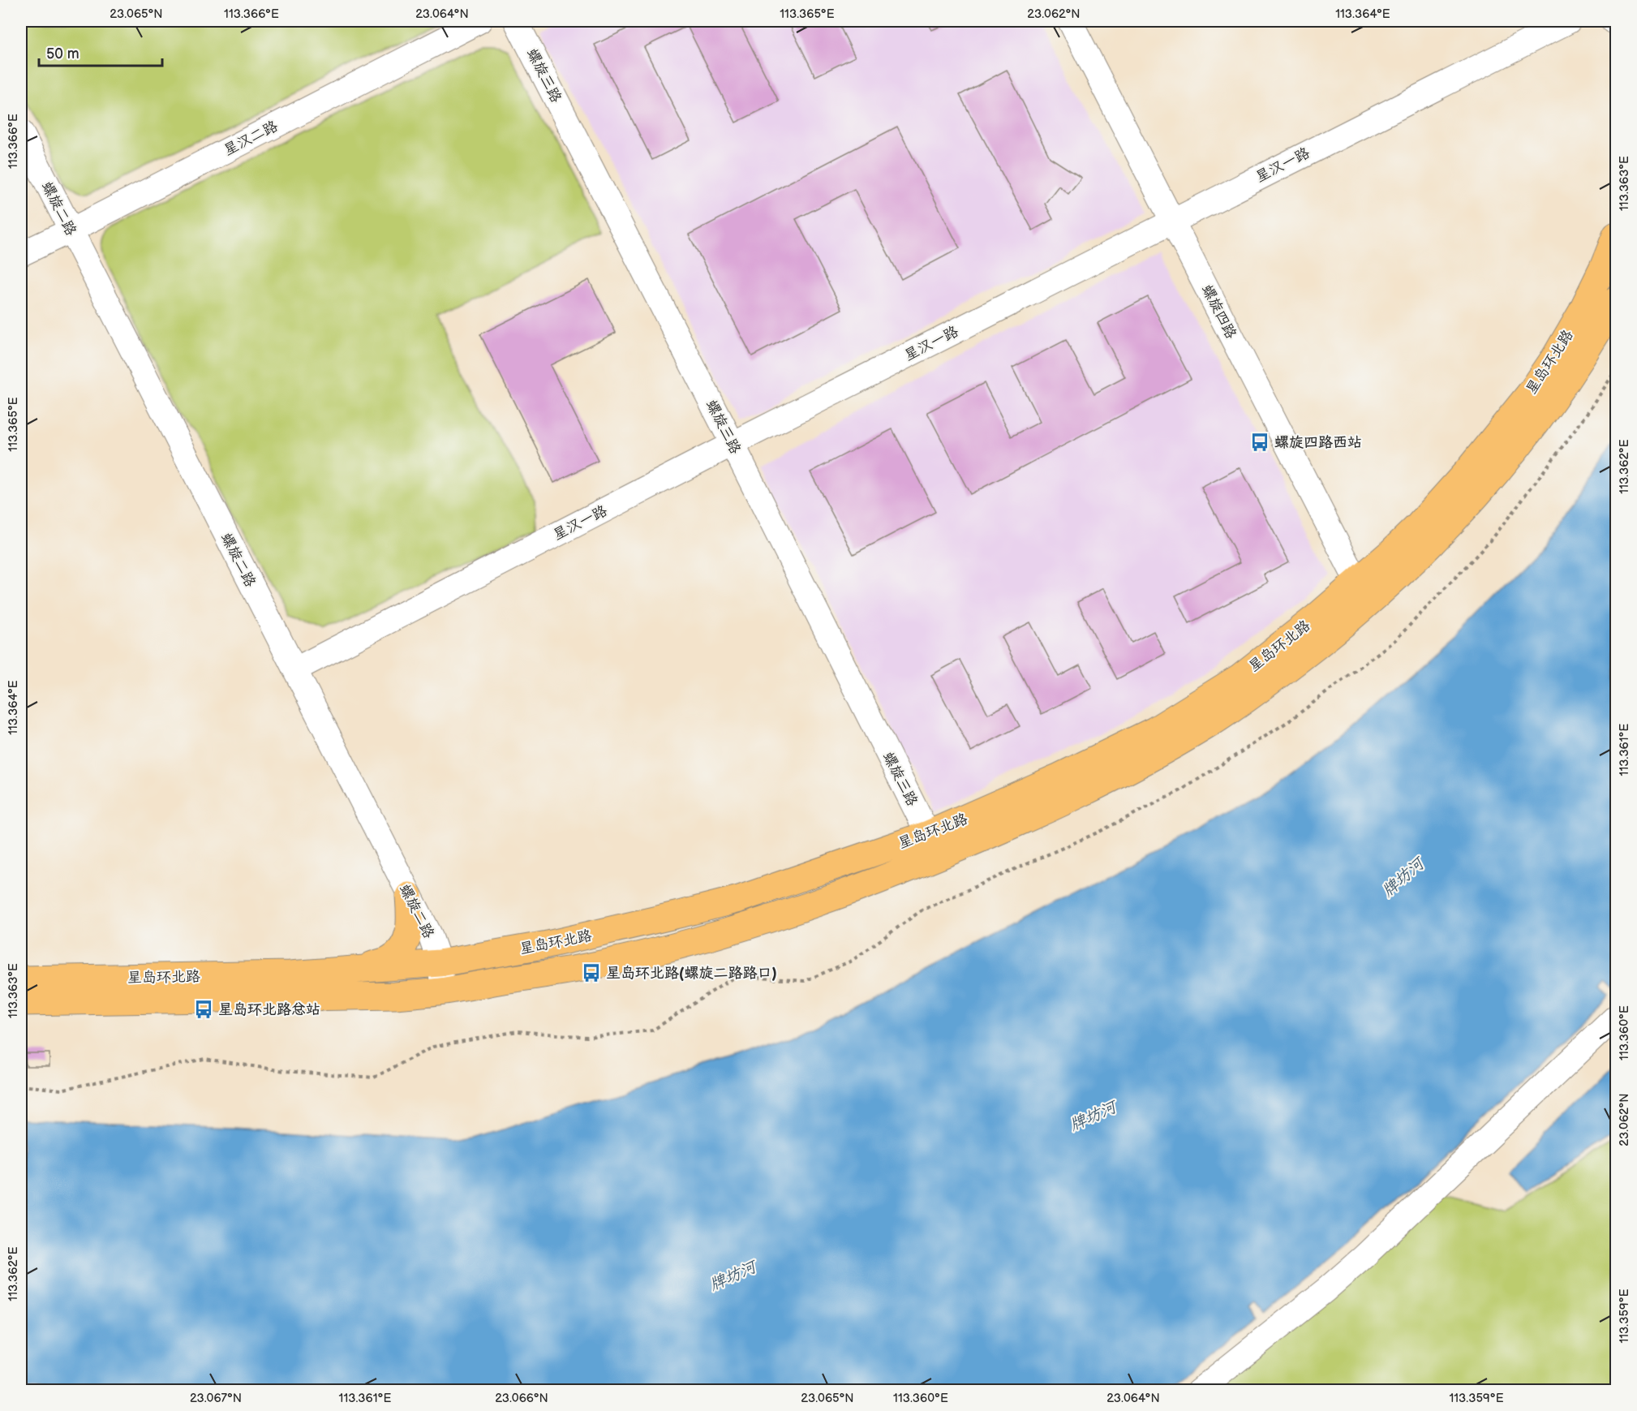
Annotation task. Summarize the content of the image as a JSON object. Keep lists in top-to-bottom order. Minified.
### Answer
{"streets":{"main road":["星岛环北路"],"street":["螺旋三路","星汉二路","星汉一路","螺旋二路","螺旋四路"]},"crossings":[["螺旋三路","星汉一路"],["螺旋三路","星岛环北路"],["星汉二路","螺旋二路"],["星汉一路","螺旋二路"],["星汉一路","螺旋四路"],["螺旋二路","星岛环北路"],["螺旋四路","星岛环北路"]],"water":["牌坊河"],"places":{"bus stop":["螺旋四路西站","星岛环北路(螺旋二路路口)","星岛环北路总站"]},"scale_bar":"50 m","coordinates":["23.065°N","113.366°E","23.064°N","113.365°E","23.062°N","113.364°E","113.363°E","113.362°E","113.361°E","113.360°E","113.359°E","23.067°N","23.066°N"]}
